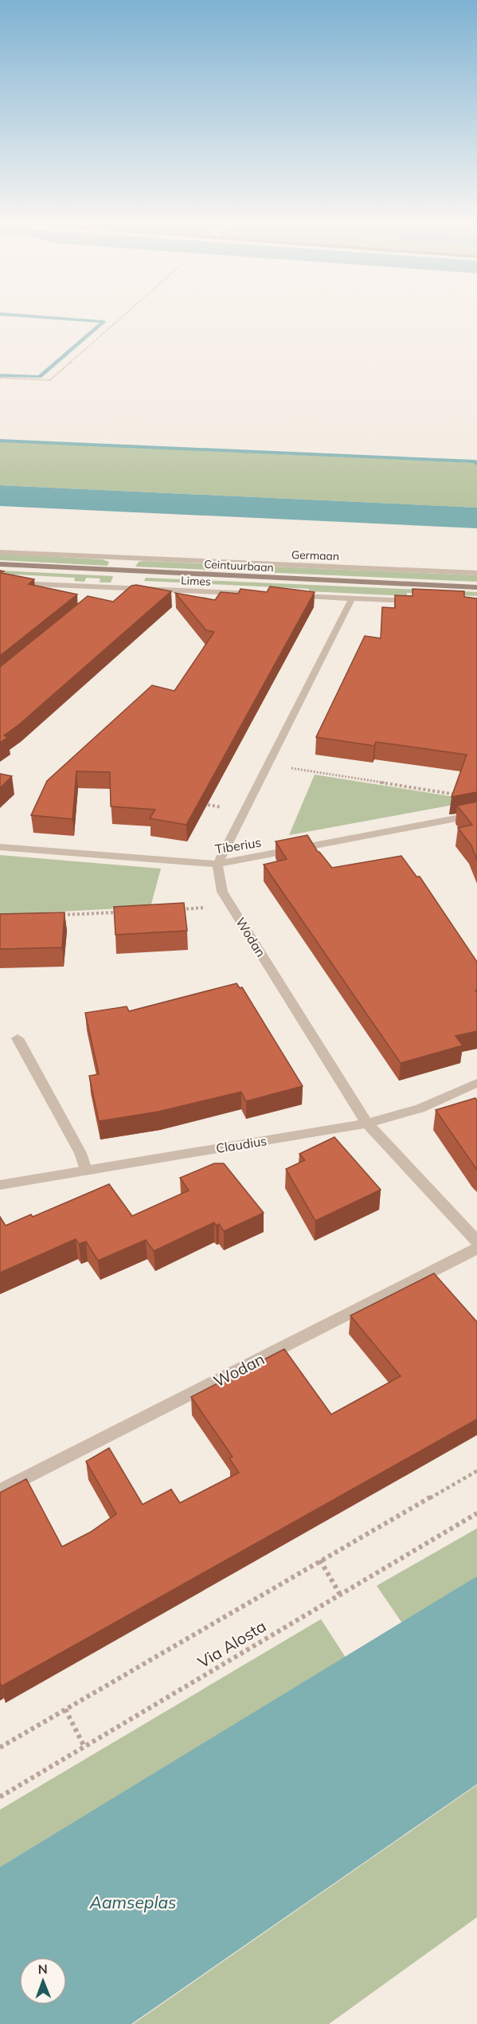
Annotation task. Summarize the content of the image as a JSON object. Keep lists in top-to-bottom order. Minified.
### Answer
{"streets":{"street":["Germaan","Ceintuurbaan","Limes","Tiberius","Wodan","Claudius"],"path":["Via Alosta"]},"crossings":[["Tiberius","Wodan"],["Wodan","Claudius"]],"water":["Aamseplas"],"north":"top"}
